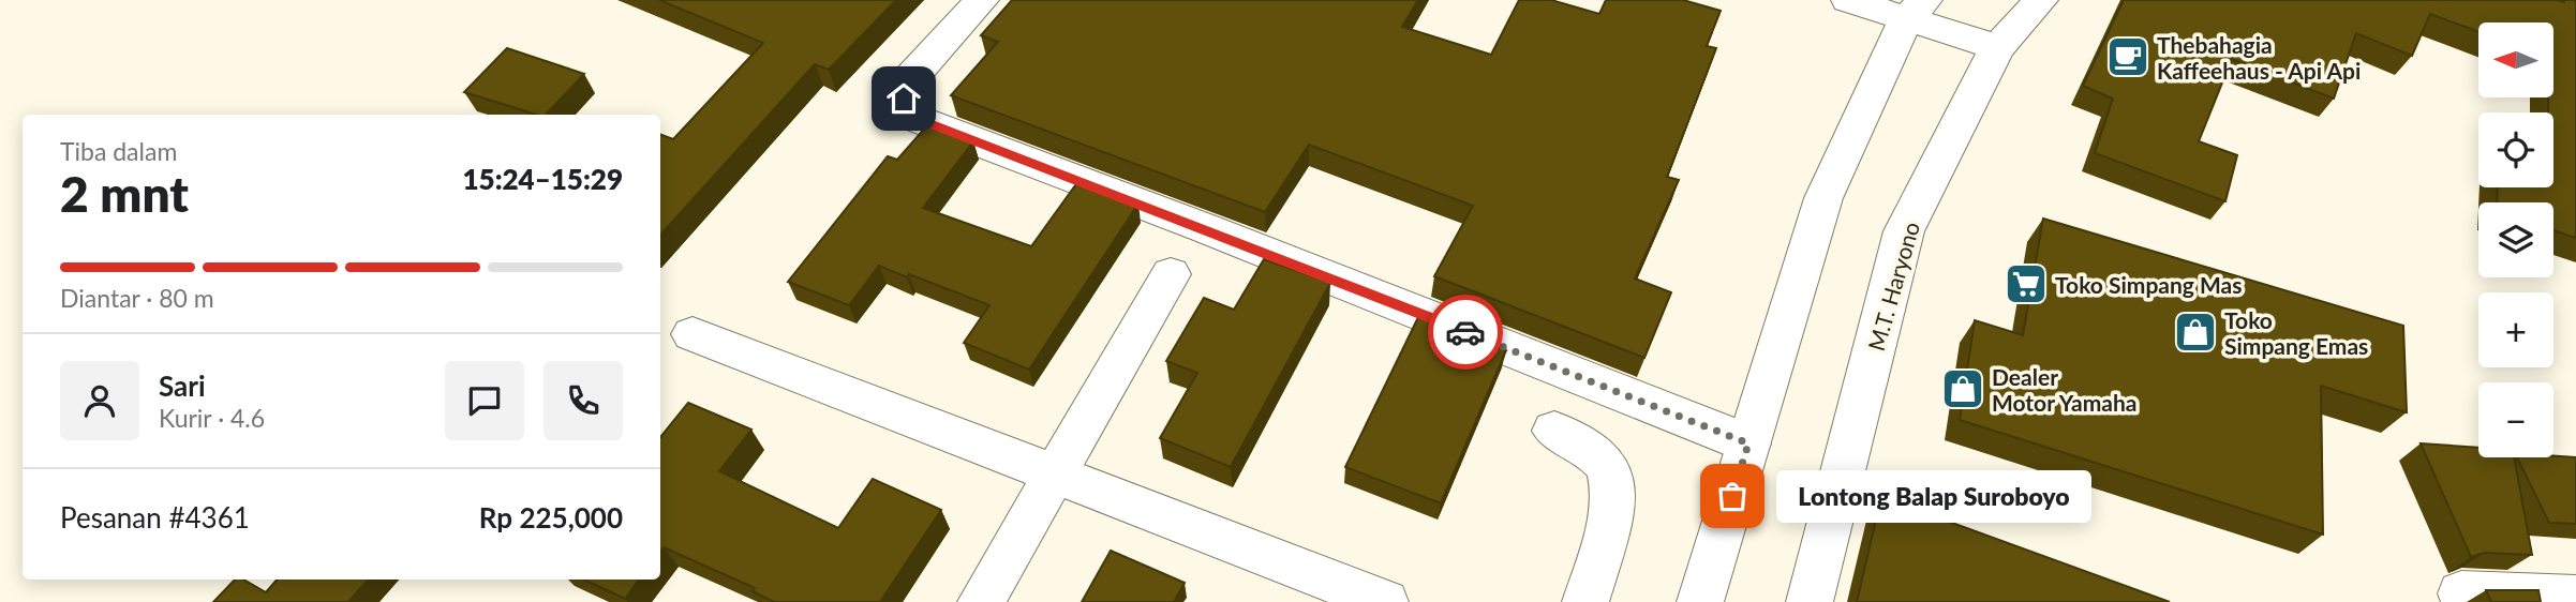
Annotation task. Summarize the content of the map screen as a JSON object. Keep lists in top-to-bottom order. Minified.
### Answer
{"streets":{"street":["M.T. Haryono"]},"places":{"cafe":["Thebahagia Kaffeehaus - Api Api"],"supermarket":["Toko Simpang Mas"],"shop":["Toko Simpang Emas","Dealer Motor Yamaha"],"other":["Lontong Balap Suroboyo"]},"north":"left","page":{"map_buttons":["+","−"],"heading":["2 mnt","Tiba dalam","15:24–15:29"],"panel":["Sari","Kurir · 4.6","Pesanan #4361","Rp 225,000"],"bar":"Diantar · 80 m","bubble":"Lontong Balap Suroboyo"}}
